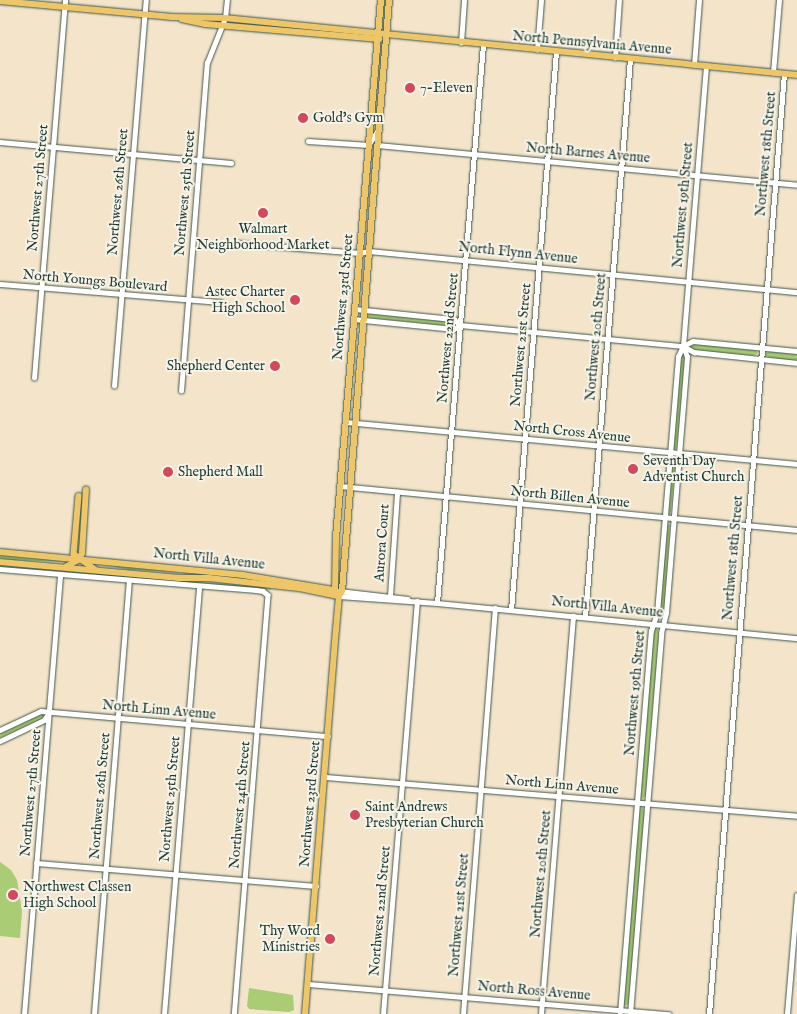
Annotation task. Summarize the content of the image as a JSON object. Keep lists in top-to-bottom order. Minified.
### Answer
{"streets":{"main road":["North Pennsylvania Avenue","Northwest 23rd Street","North Villa Avenue"],"street":["North Barnes Avenue","Northwest 18th Street","Northwest 27th Street","Northwest 26th Street","Northwest 25th Street","Northwest 19th Street","North Flynn Avenue","North Youngs Boulevard","Northwest 20th Street","Northwest 22nd Street","Northwest 21st Street","North Cross Avenue","North Billen Avenue","Aurora Court","North Linn Avenue","Northwest 24th Street","North Ross Avenue"]},"crossings":[["North Pennsylvania Avenue","Northwest 18th Street"],["North Pennsylvania Avenue","Northwest 27th Street"],["North Pennsylvania Avenue","Northwest 26th Street"],["North Pennsylvania Avenue","Northwest 25th Street"],["North Pennsylvania Avenue","Northwest 19th Street"],["North Pennsylvania Avenue","Northwest 23rd Street"],["North Pennsylvania Avenue","Northwest 20th Street"],["North Pennsylvania Avenue","Northwest 22nd Street"],["North Pennsylvania Avenue","Northwest 21st Street"],["North Barnes Avenue","Northwest 18th Street"],["North Barnes Avenue","Northwest 19th Street"],["North Barnes Avenue","Northwest 23rd Street"],["North Barnes Avenue","Northwest 20th Street"],["North Barnes Avenue","Northwest 22nd Street"],["North Barnes Avenue","Northwest 21st Street"],["Northwest 18th Street","North Flynn Avenue"],["Northwest 18th Street","North Cross Avenue"],["Northwest 18th Street","North Billen Avenue"],["Northwest 18th Street","North Villa Avenue"],["Northwest 18th Street","North Linn Avenue"],["Northwest 27th Street","North Youngs Boulevard"],["Northwest 27th Street","North Villa Avenue"],["Northwest 27th Street","North Linn Avenue"],["Northwest 26th Street","North Youngs Boulevard"],["Northwest 26th Street","North Villa Avenue"],["Northwest 26th Street","North Linn Avenue"],["Northwest 25th Street","North Youngs Boulevard"],["Northwest 25th Street","North Villa Avenue"],["Northwest 25th Street","North Linn Avenue"],["Northwest 19th Street","North Flynn Avenue"],["Northwest 19th Street","North Cross Avenue"],["Northwest 19th Street","North Billen Avenue"],["Northwest 19th Street","North Villa Avenue"],["Northwest 19th Street","North Linn Avenue"],["Northwest 19th Street","North Ross Avenue"],["North Flynn Avenue","Northwest 23rd Street"],["North Flynn Avenue","Northwest 20th Street"],["North Flynn Avenue","Northwest 22nd Street"],["North Flynn Avenue","Northwest 21st Street"],["Northwest 23rd Street","North Cross Avenue"],["Northwest 23rd Street","North Billen Avenue"],["Northwest 23rd Street","North Villa Avenue"],["Northwest 23rd Street","North Linn Avenue"],["Northwest 23rd Street","North Ross Avenue"],["Northwest 20th Street","North Cross Avenue"],["Northwest 20th Street","North Billen Avenue"],["Northwest 20th Street","North Villa Avenue"],["Northwest 20th Street","North Linn Avenue"],["Northwest 20th Street","North Ross Avenue"],["Northwest 22nd Street","North Cross Avenue"],["Northwest 22nd Street","North Billen Avenue"],["Northwest 22nd Street","North Villa Avenue"],["Northwest 22nd Street","North Linn Avenue"],["Northwest 22nd Street","North Ross Avenue"],["Northwest 21st Street","North Cross Avenue"],["Northwest 21st Street","North Billen Avenue"],["Northwest 21st Street","North Villa Avenue"],["Northwest 21st Street","North Linn Avenue"],["Northwest 21st Street","North Ross Avenue"],["North Billen Avenue","Aurora Court"],["Aurora Court","North Villa Avenue"],["North Villa Avenue","Northwest 24th Street"],["North Linn Avenue","Northwest 24th Street"]],"places":["7-Eleven","Gold's Gym","Walmart Neighborhood Market","Astec Charter High School","Shepherd Center","Seventh Day Adventist Church","Shepherd Mall","Saint Andrews Presbyterian Church","Northwest Classen High School","Thy Word Ministries"]}
